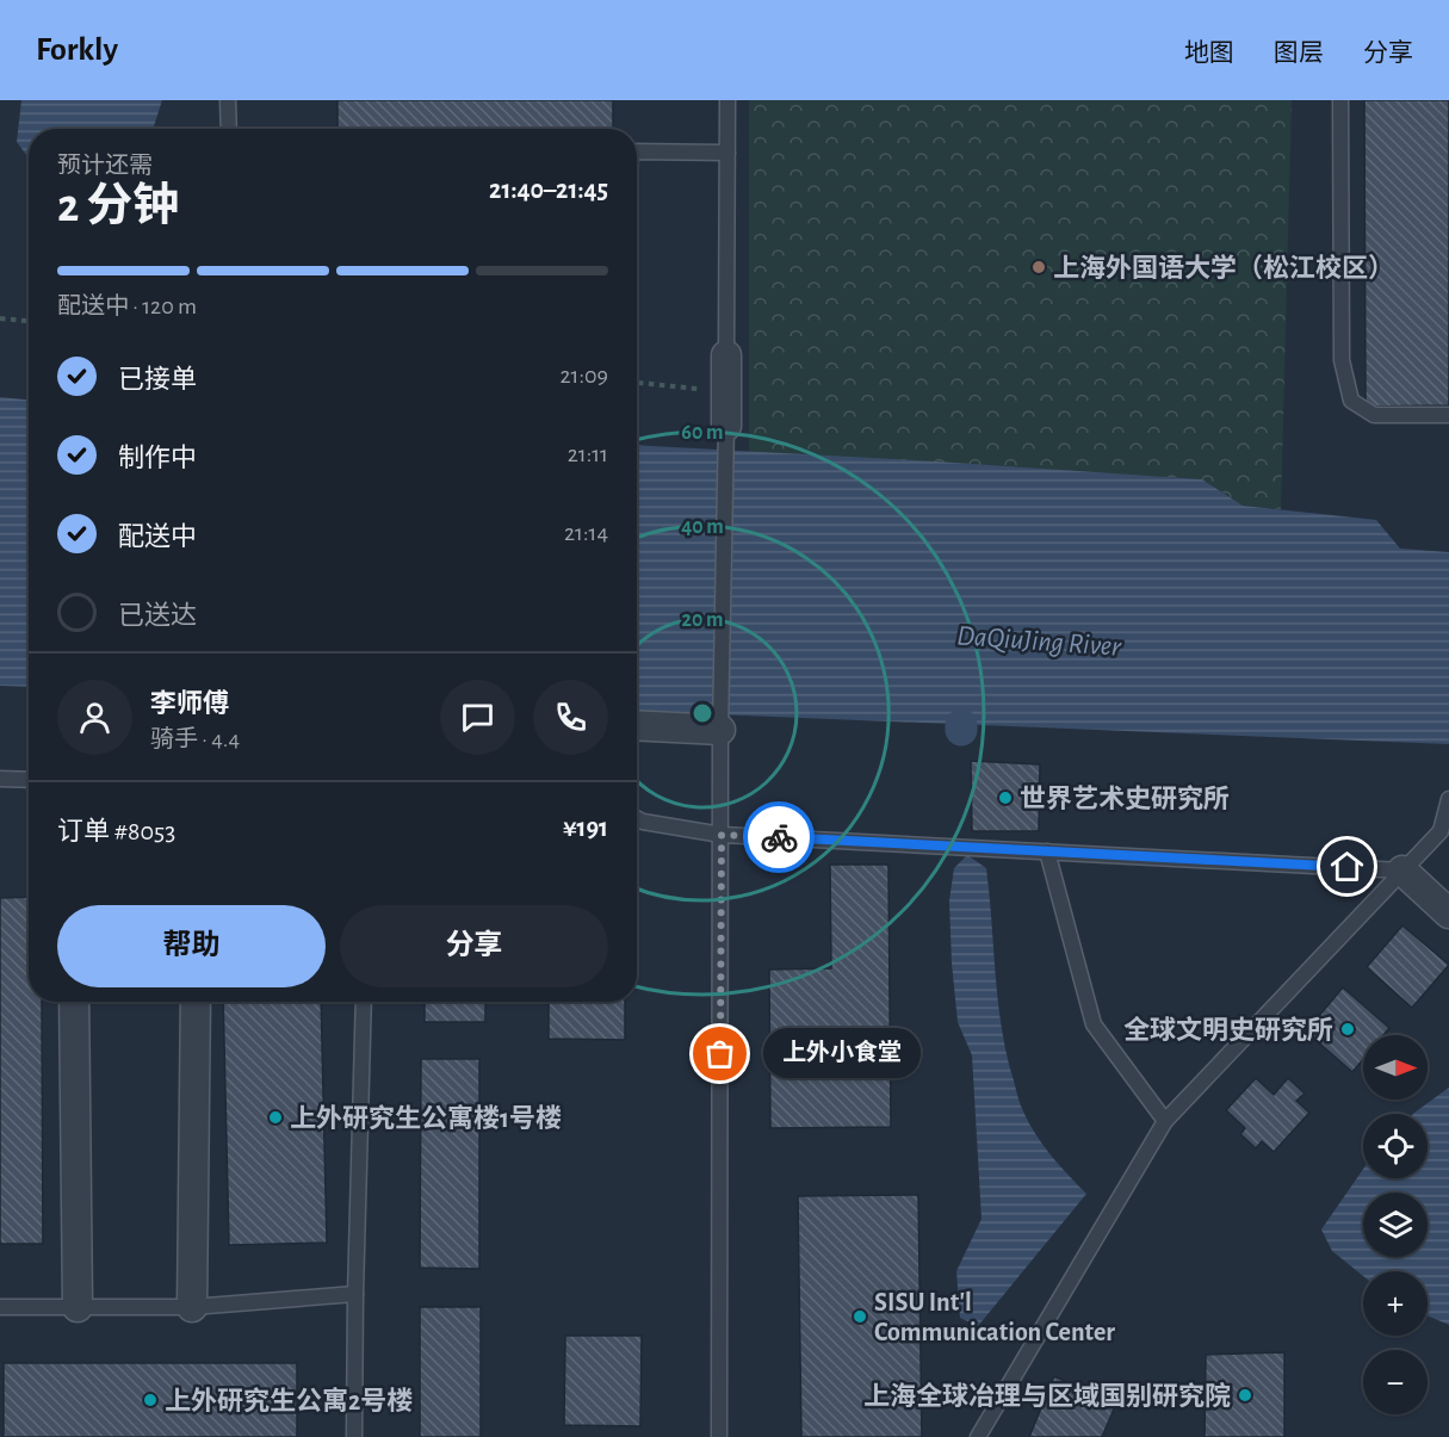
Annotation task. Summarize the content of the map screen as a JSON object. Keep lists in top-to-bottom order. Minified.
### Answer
{"water":["DaQiuJing River"],"places":["上海外国语大学（松江校区）","世界艺术史研究所","全球文明史研究所","上外小食堂","上外研究生公寓楼1号楼","SISU Int'l Communication Center","上海全球冶理与区域国别研究院","上外研究生公寓2号楼"],"north":"right","page":{"header":"Forkly","nav":["地图","图层","分享"],"heading":["2 分钟","预计还需","21:40–21:45"],"panel":["李师傅","骑手 · 4.4","订单 #8053","¥191"],"bar":"配送中 · 120 m","list":[["已接单","21:09"],["制作中","21:11"],["配送中","21:14"],"已送达"],"buttons":["帮助","分享"],"bubble":"上外小食堂","map_buttons":["+","−"]},"rings":["60 m","40 m","20 m"]}
